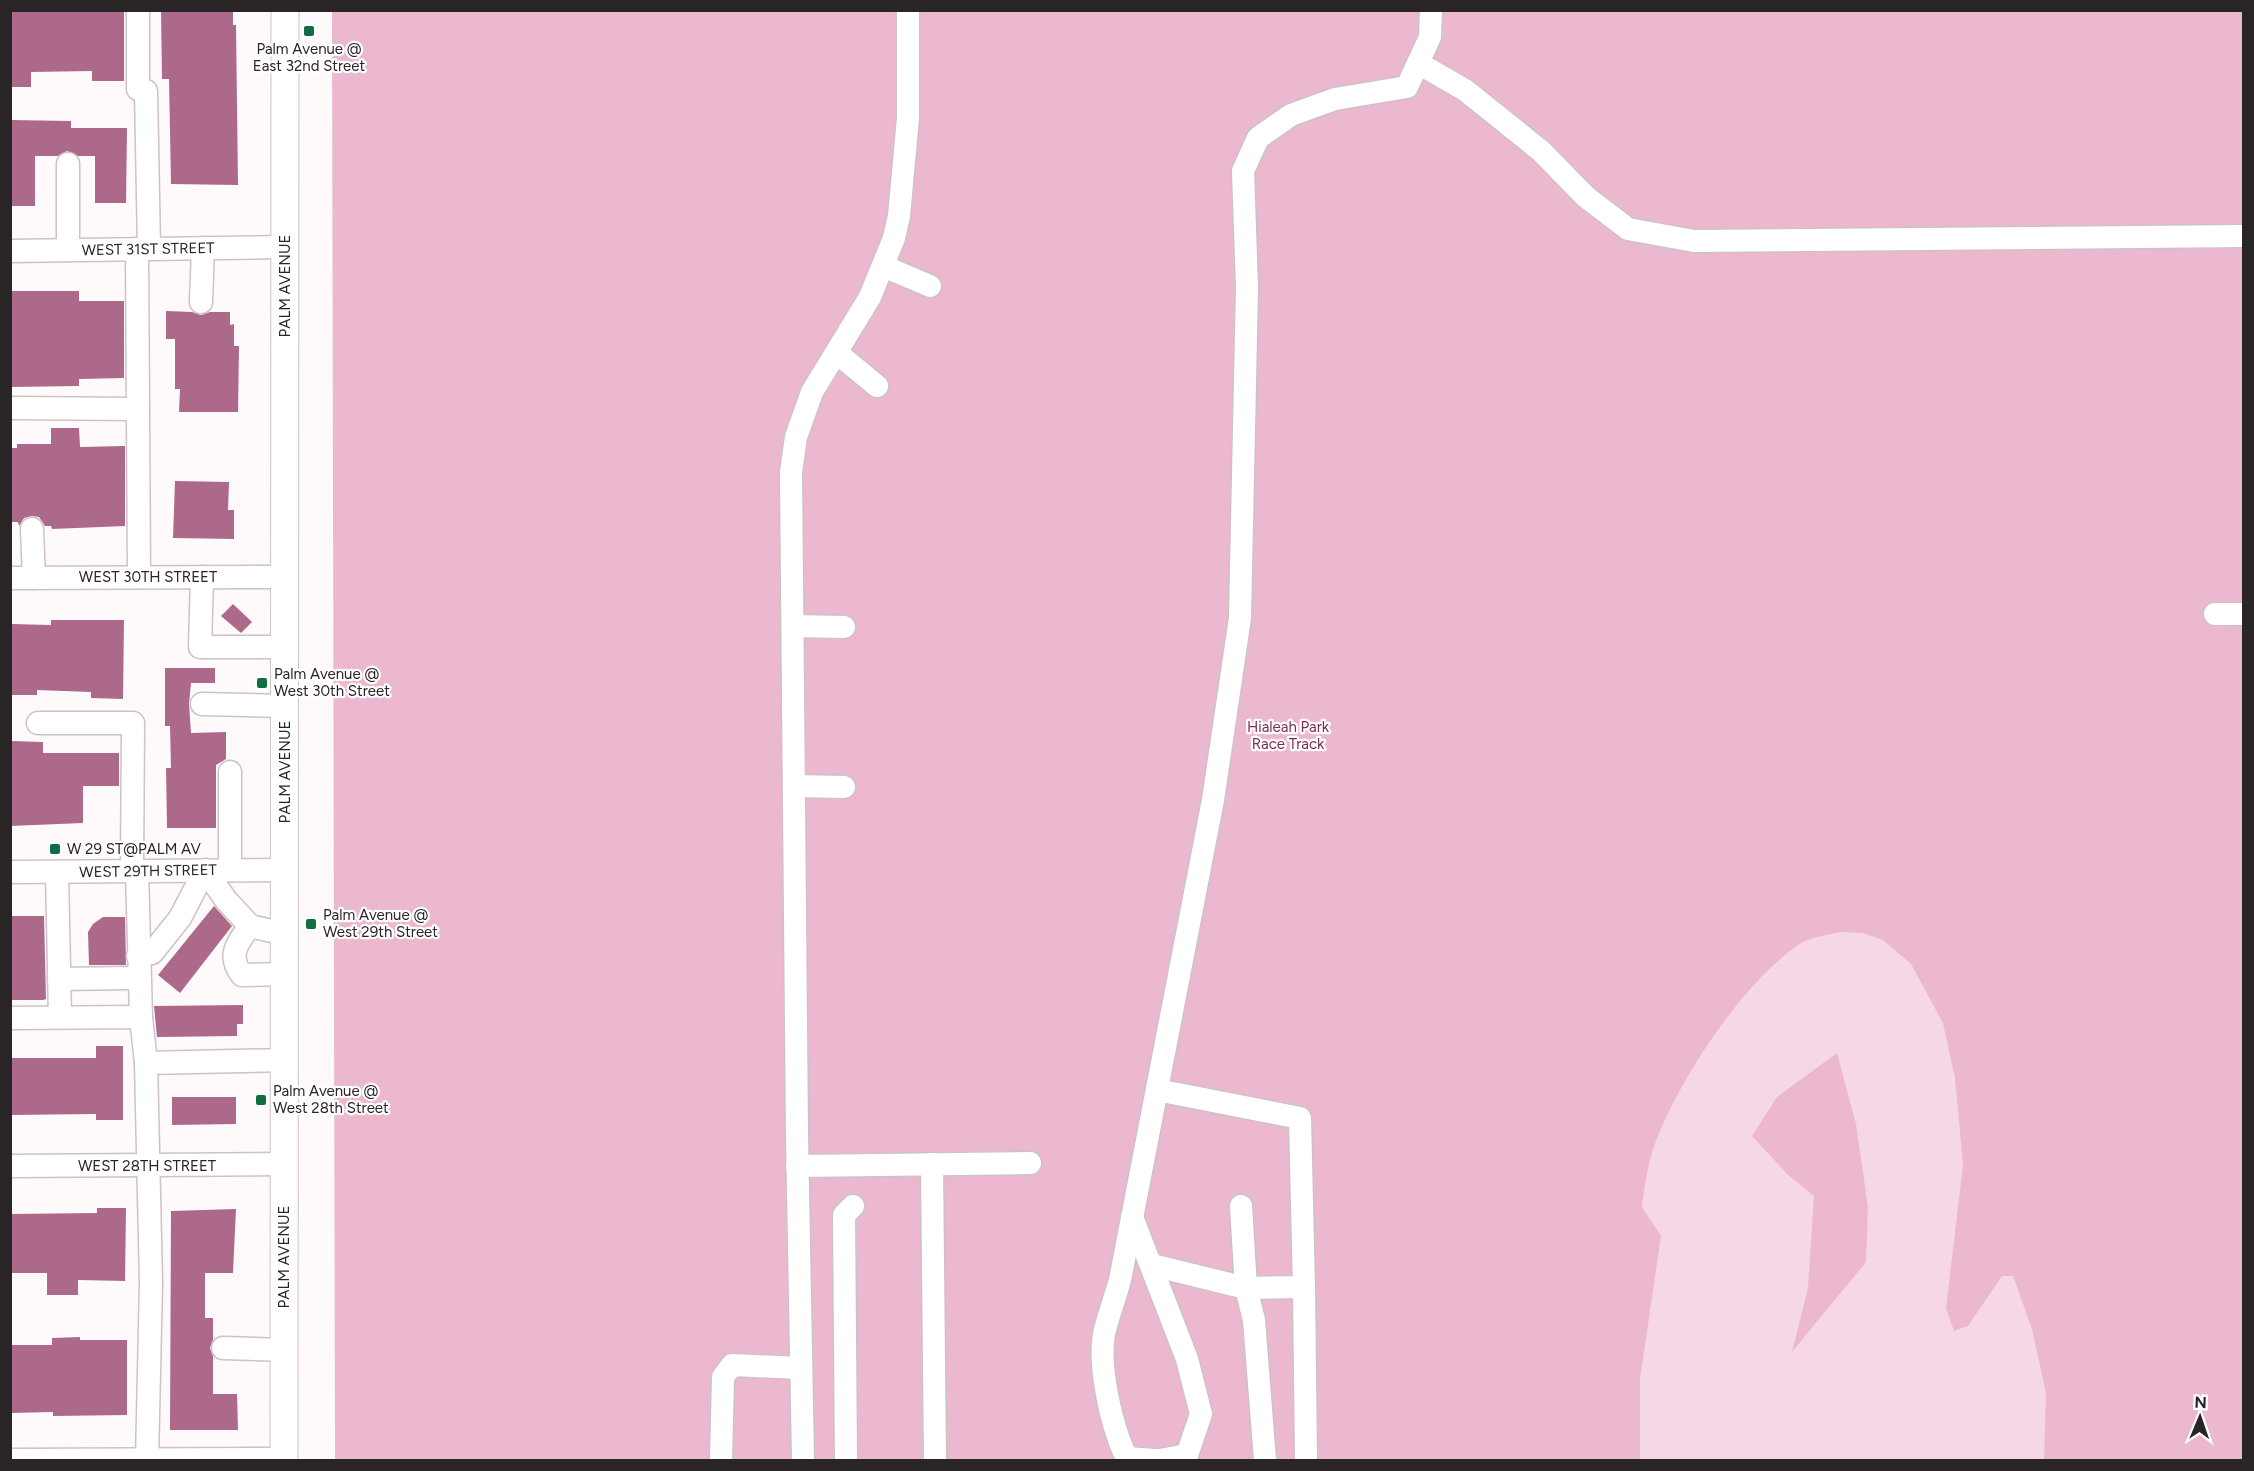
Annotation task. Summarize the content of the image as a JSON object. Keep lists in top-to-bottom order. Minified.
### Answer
{"streets":{"main road":["PALM AVENUE"],"street":["WEST 31ST STREET","WEST 30TH STREET","WEST 29TH STREET","WEST 28TH STREET"]},"crossings":[["WEST 31ST STREET","PALM AVENUE"],["PALM AVENUE","WEST 30TH STREET"],["PALM AVENUE","WEST 29TH STREET"],["PALM AVENUE","WEST 28TH STREET"]],"parks":["Hialeah Park Race Track"],"places":{"transit":["Palm Avenue @ East 32nd Street","Palm Avenue @ West 30th Street","W 29 ST@PALM AV","Palm Avenue @ West 29th Street","Palm Avenue @ West 28th Street"]},"north":"top"}
